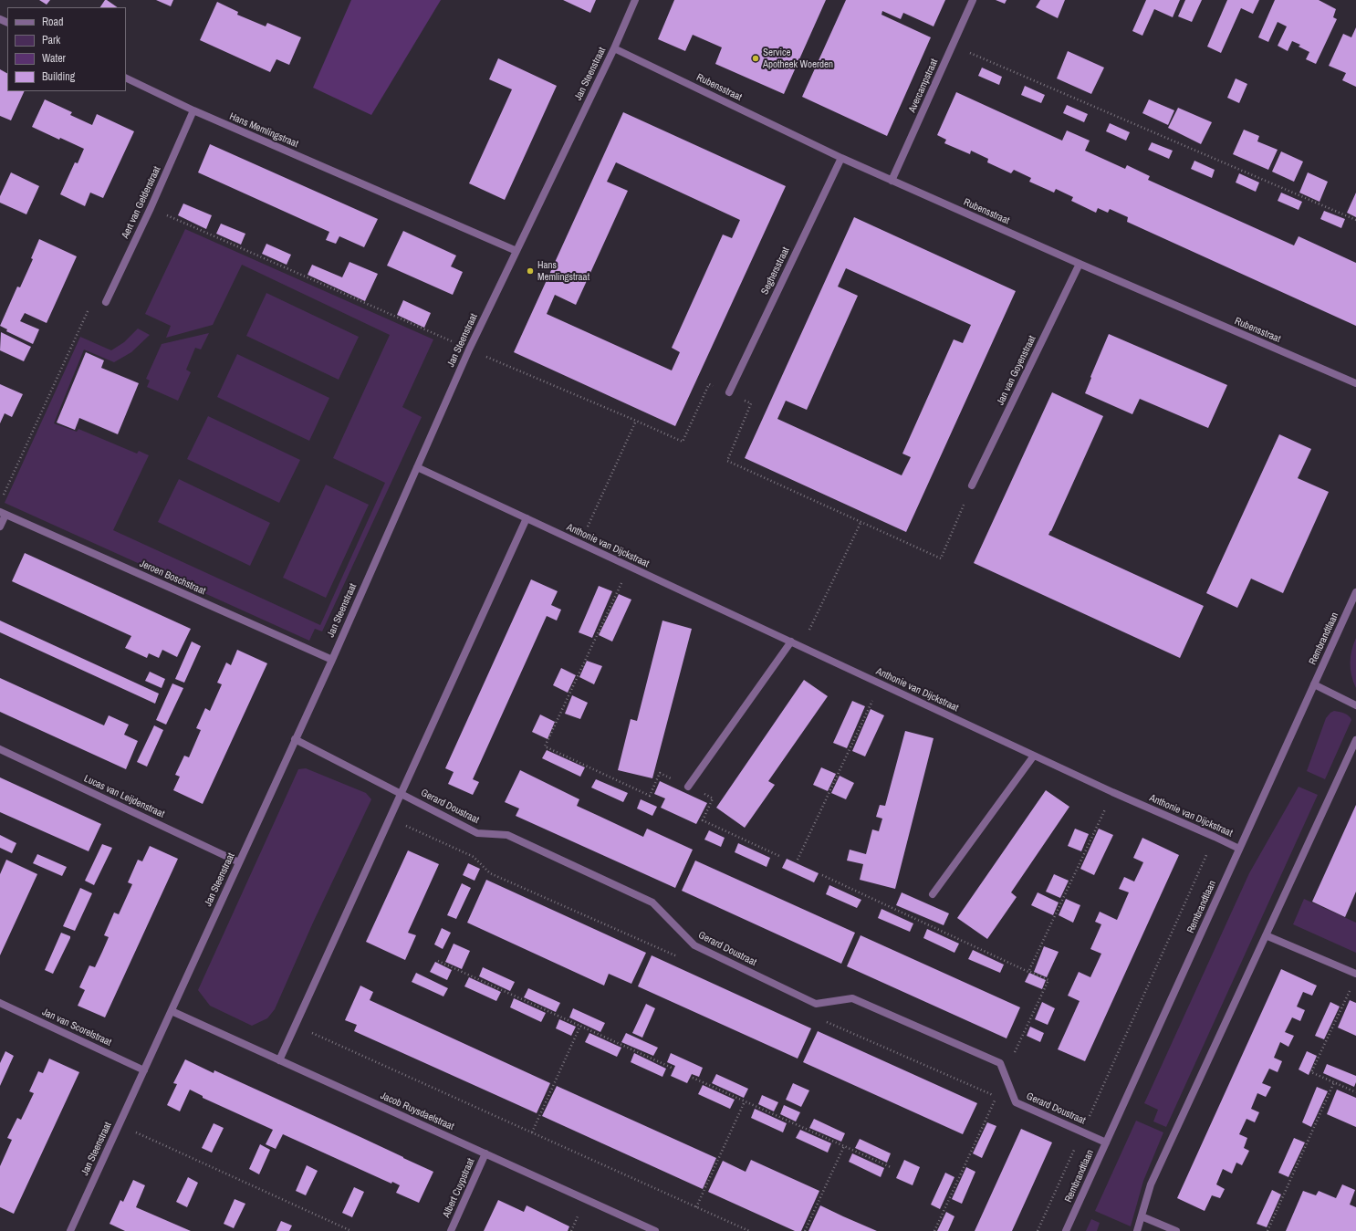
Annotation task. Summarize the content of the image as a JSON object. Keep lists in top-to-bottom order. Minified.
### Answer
{"streets":{"street":["Jan Steenstraat","Avercampstraat","Rubensstraat","Hans Memlingstraat","Aert van Gelderstraat","Seghersstraat","Jan van Goyenstraat","Anthonie van Dijckstraat","Jeroen Boschstraat","Rembrandtlaan","Lucas van Leijdenstraat","Gerard Doustraat","Jan van Scorelstraat","Jacob Ruysdaelstraat","Albert Cuypstraat"]},"crossings":[["Jan Steenstraat","Rubensstraat"],["Jan Steenstraat","Hans Memlingstraat"],["Jan Steenstraat","Anthonie van Dijckstraat"],["Jan Steenstraat","Jeroen Boschstraat"],["Jan Steenstraat","Lucas van Leijdenstraat"],["Jan Steenstraat","Gerard Doustraat"],["Jan Steenstraat","Jan van Scorelstraat"],["Jan Steenstraat","Jacob Ruysdaelstraat"],["Avercampstraat","Rubensstraat"],["Rubensstraat","Seghersstraat"],["Rubensstraat","Jan van Goyenstraat"],["Hans Memlingstraat","Aert van Gelderstraat"],["Anthonie van Dijckstraat","Rembrandtlaan"],["Rembrandtlaan","Gerard Doustraat"],["Jacob Ruysdaelstraat","Albert Cuypstraat"]],"places":["Service Apotheek Woerden","Hans Memlingstraat"],"legend":["Road","Park","Water","Building"]}
